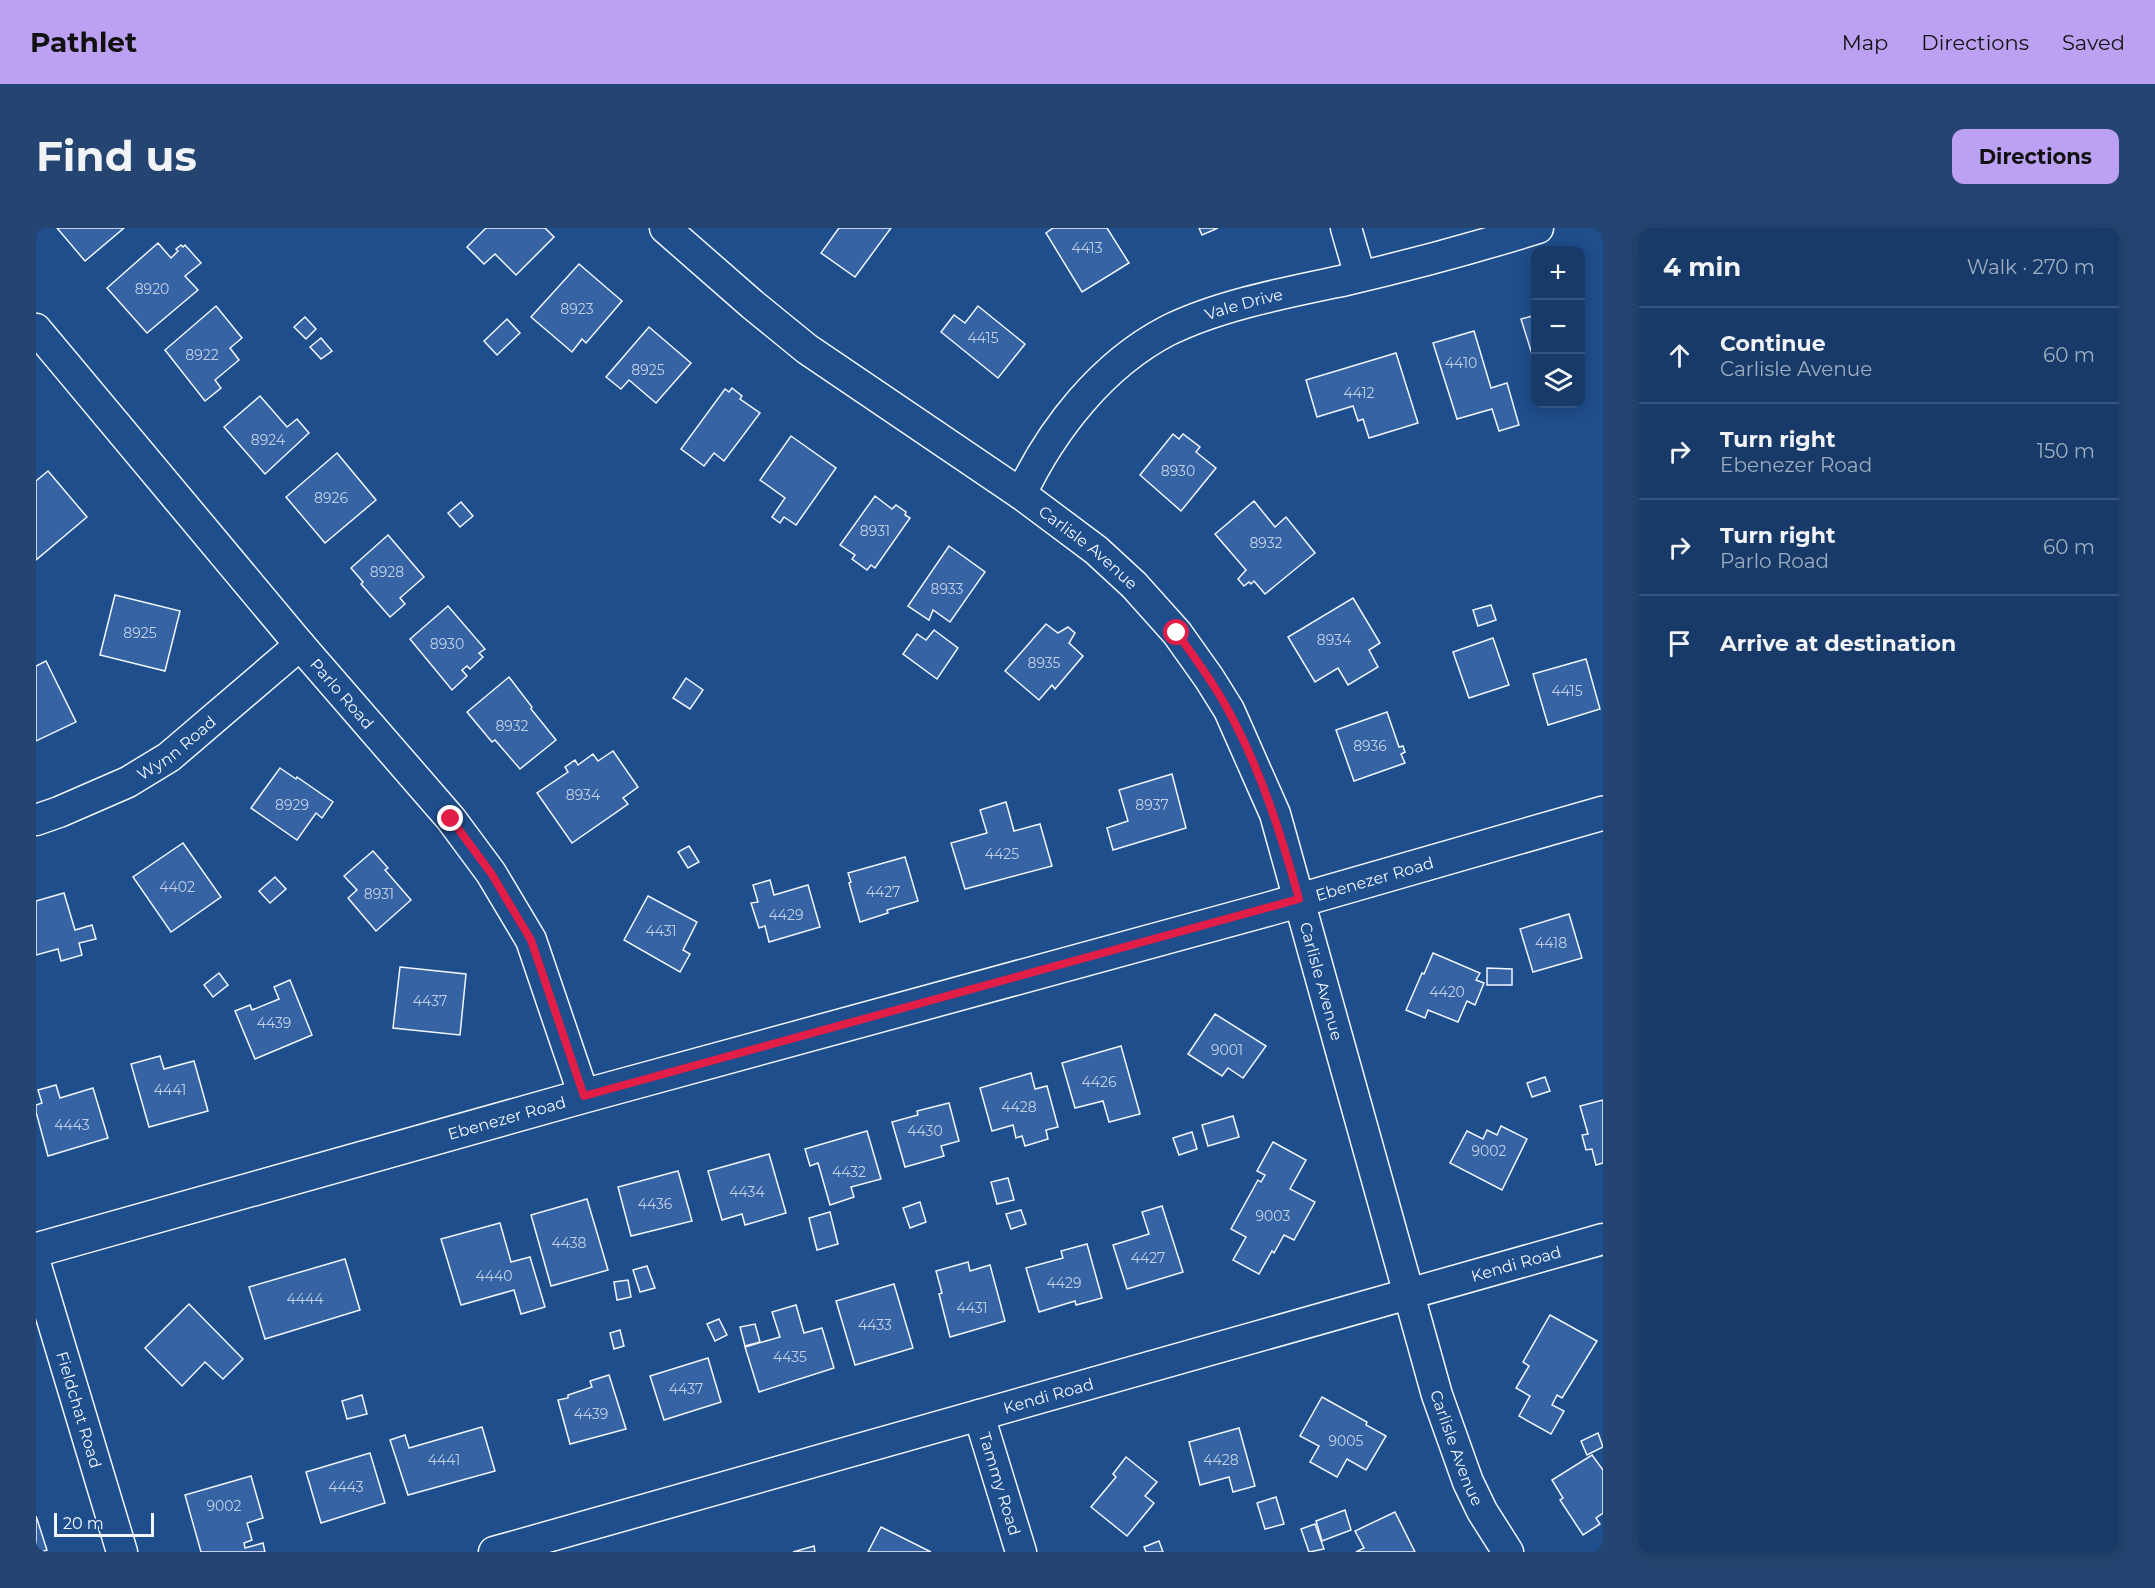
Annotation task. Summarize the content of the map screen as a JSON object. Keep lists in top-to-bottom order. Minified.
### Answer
{"streets":{"street":["Vale Drive","Carlisle Avenue","Parlo Road","Wynn Road","Ebenezer Road","Kendi Road","Fieldchat Road","Tammy Road"]},"crossings":[["Vale Drive","Carlisle Avenue"],["Carlisle Avenue","Ebenezer Road"],["Carlisle Avenue","Kendi Road"],["Parlo Road","Wynn Road"],["Parlo Road","Ebenezer Road"],["Kendi Road","Tammy Road"]],"house_numbers":["4413","8920","8923","4415","8922","4410","8925","4412","8924","8930","8926","8931","8932","8928","8933","8925","8934","8930","8935","4415","8932","8936","8934","8929","8937","4425","4402","4427","8931","4429","4431","4418","4420","4437","4439","9001","4426","4441","4428","4443","4430","9002","4432","4434","4436","9003","4438","4427","4440","4429","4444","4431","4433","4435","4437","4439","9005","4441","4428","4443","9002"],"scale_bar":"20 m","page":{"header":"Pathlet","nav":["Map","Directions","Saved"],"buttons":"Directions","title":"Find us","heading":["4 min","Walk · 270 m"],"map_buttons":["+","−"],"list":[["Continue","Carlisle Avenue","60 m"],["Turn right","Ebenezer Road","150 m"],["Turn right","Parlo Road","60 m"],"Arrive at destination"],"scale":"20 m"}}
